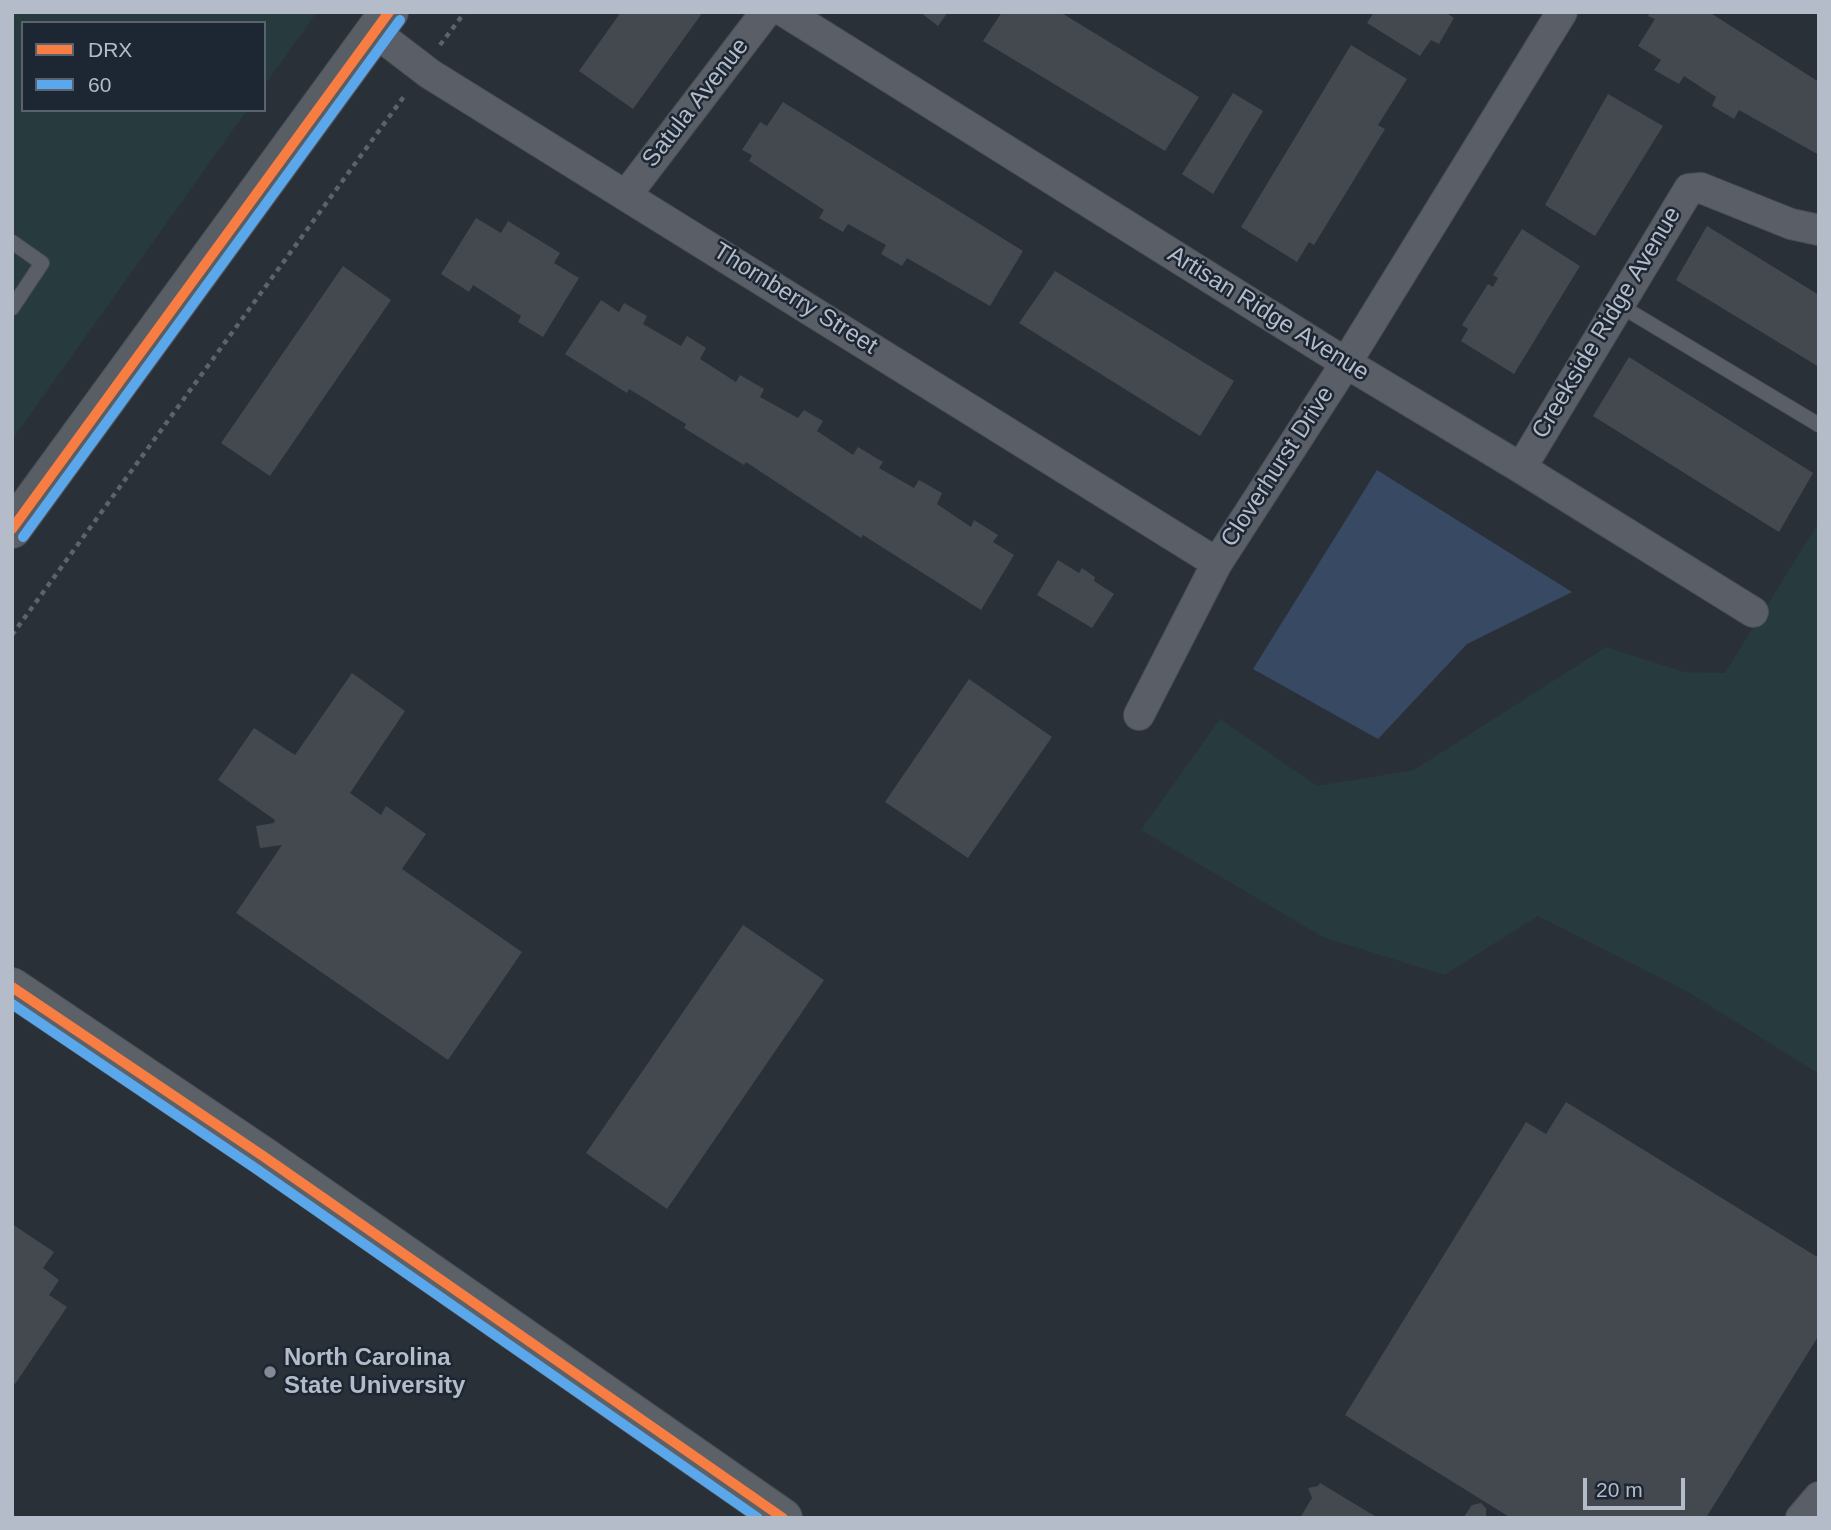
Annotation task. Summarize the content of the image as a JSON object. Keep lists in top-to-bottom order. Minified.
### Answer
{"streets":{"street":["Satula Avenue","Thornberry Street","Artisan Ridge Avenue","Creekside Ridge Avenue","Cloverhurst Drive"]},"crossings":[["Satula Avenue","Thornberry Street"],["Thornberry Street","Cloverhurst Drive"],["Artisan Ridge Avenue","Creekside Ridge Avenue"],["Artisan Ridge Avenue","Cloverhurst Drive"]],"places":["North Carolina State University"],"lines":["transit line DRX","transit line 60"],"legend":["DRX","60"],"scale_bar":"20 m"}
